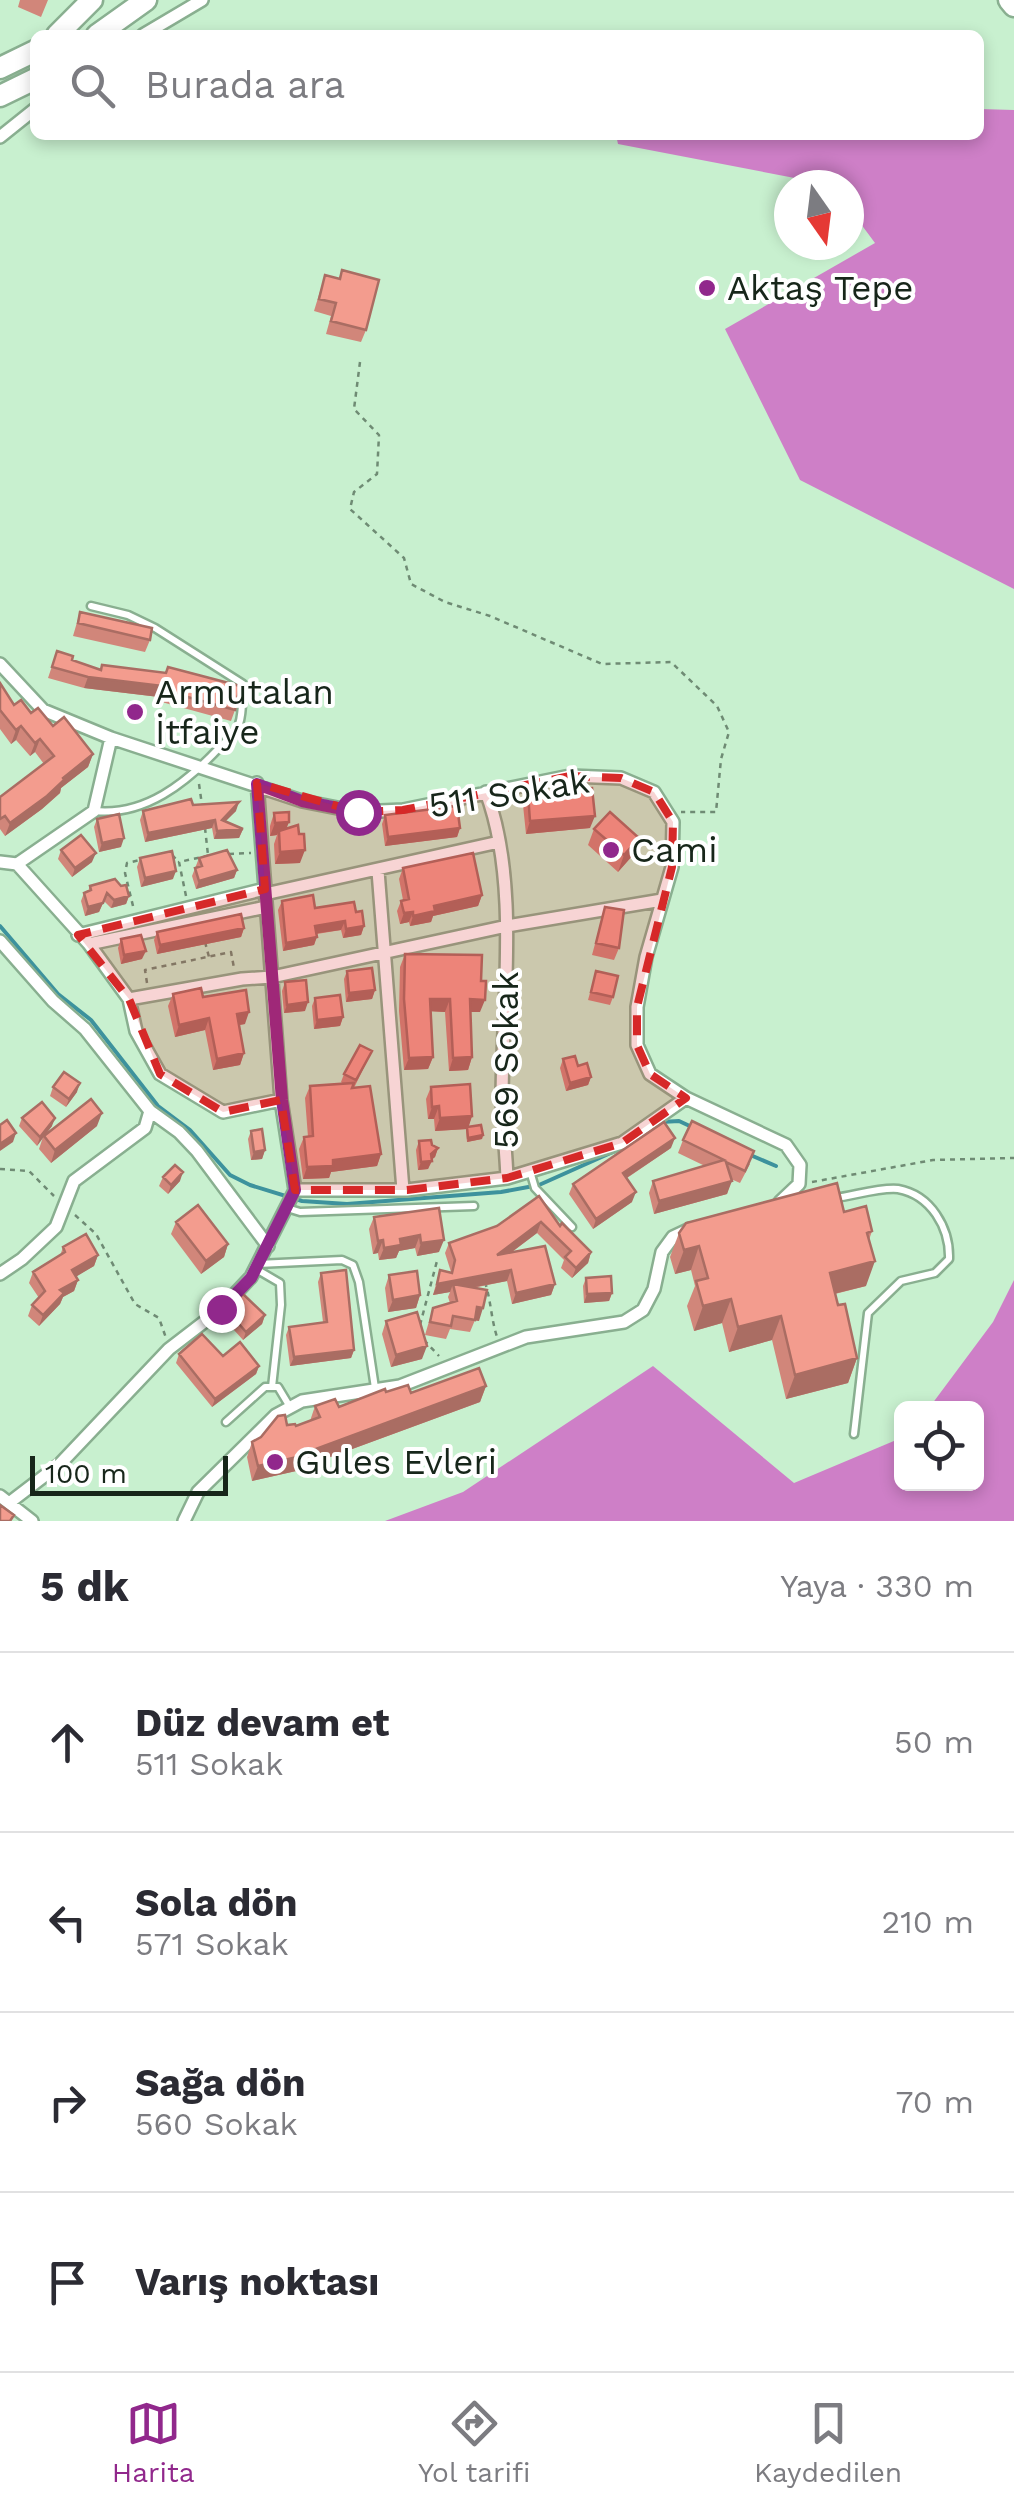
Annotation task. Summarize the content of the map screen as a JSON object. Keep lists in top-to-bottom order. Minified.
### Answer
{"streets":{"street":["511 Sokak","569 Sokak"]},"crossings":[["511 Sokak","569 Sokak"]],"places":["Aktaş Tepe","Armutalan İtfaiye","Cami","Gules Evleri"],"scale_bar":"100 m","north":"bottom","page":{"search":"Burada ara","scale":"100 m","heading":["5 dk","Yaya · 330 m"],"list":[["Düz devam et","511 Sokak","50 m"],["Sola dön","571 Sokak","210 m"],["Sağa dön","560 Sokak","70 m"],"Varış noktası"],"nav":["Harita","Yol tarifi","Kaydedilen"]}}
